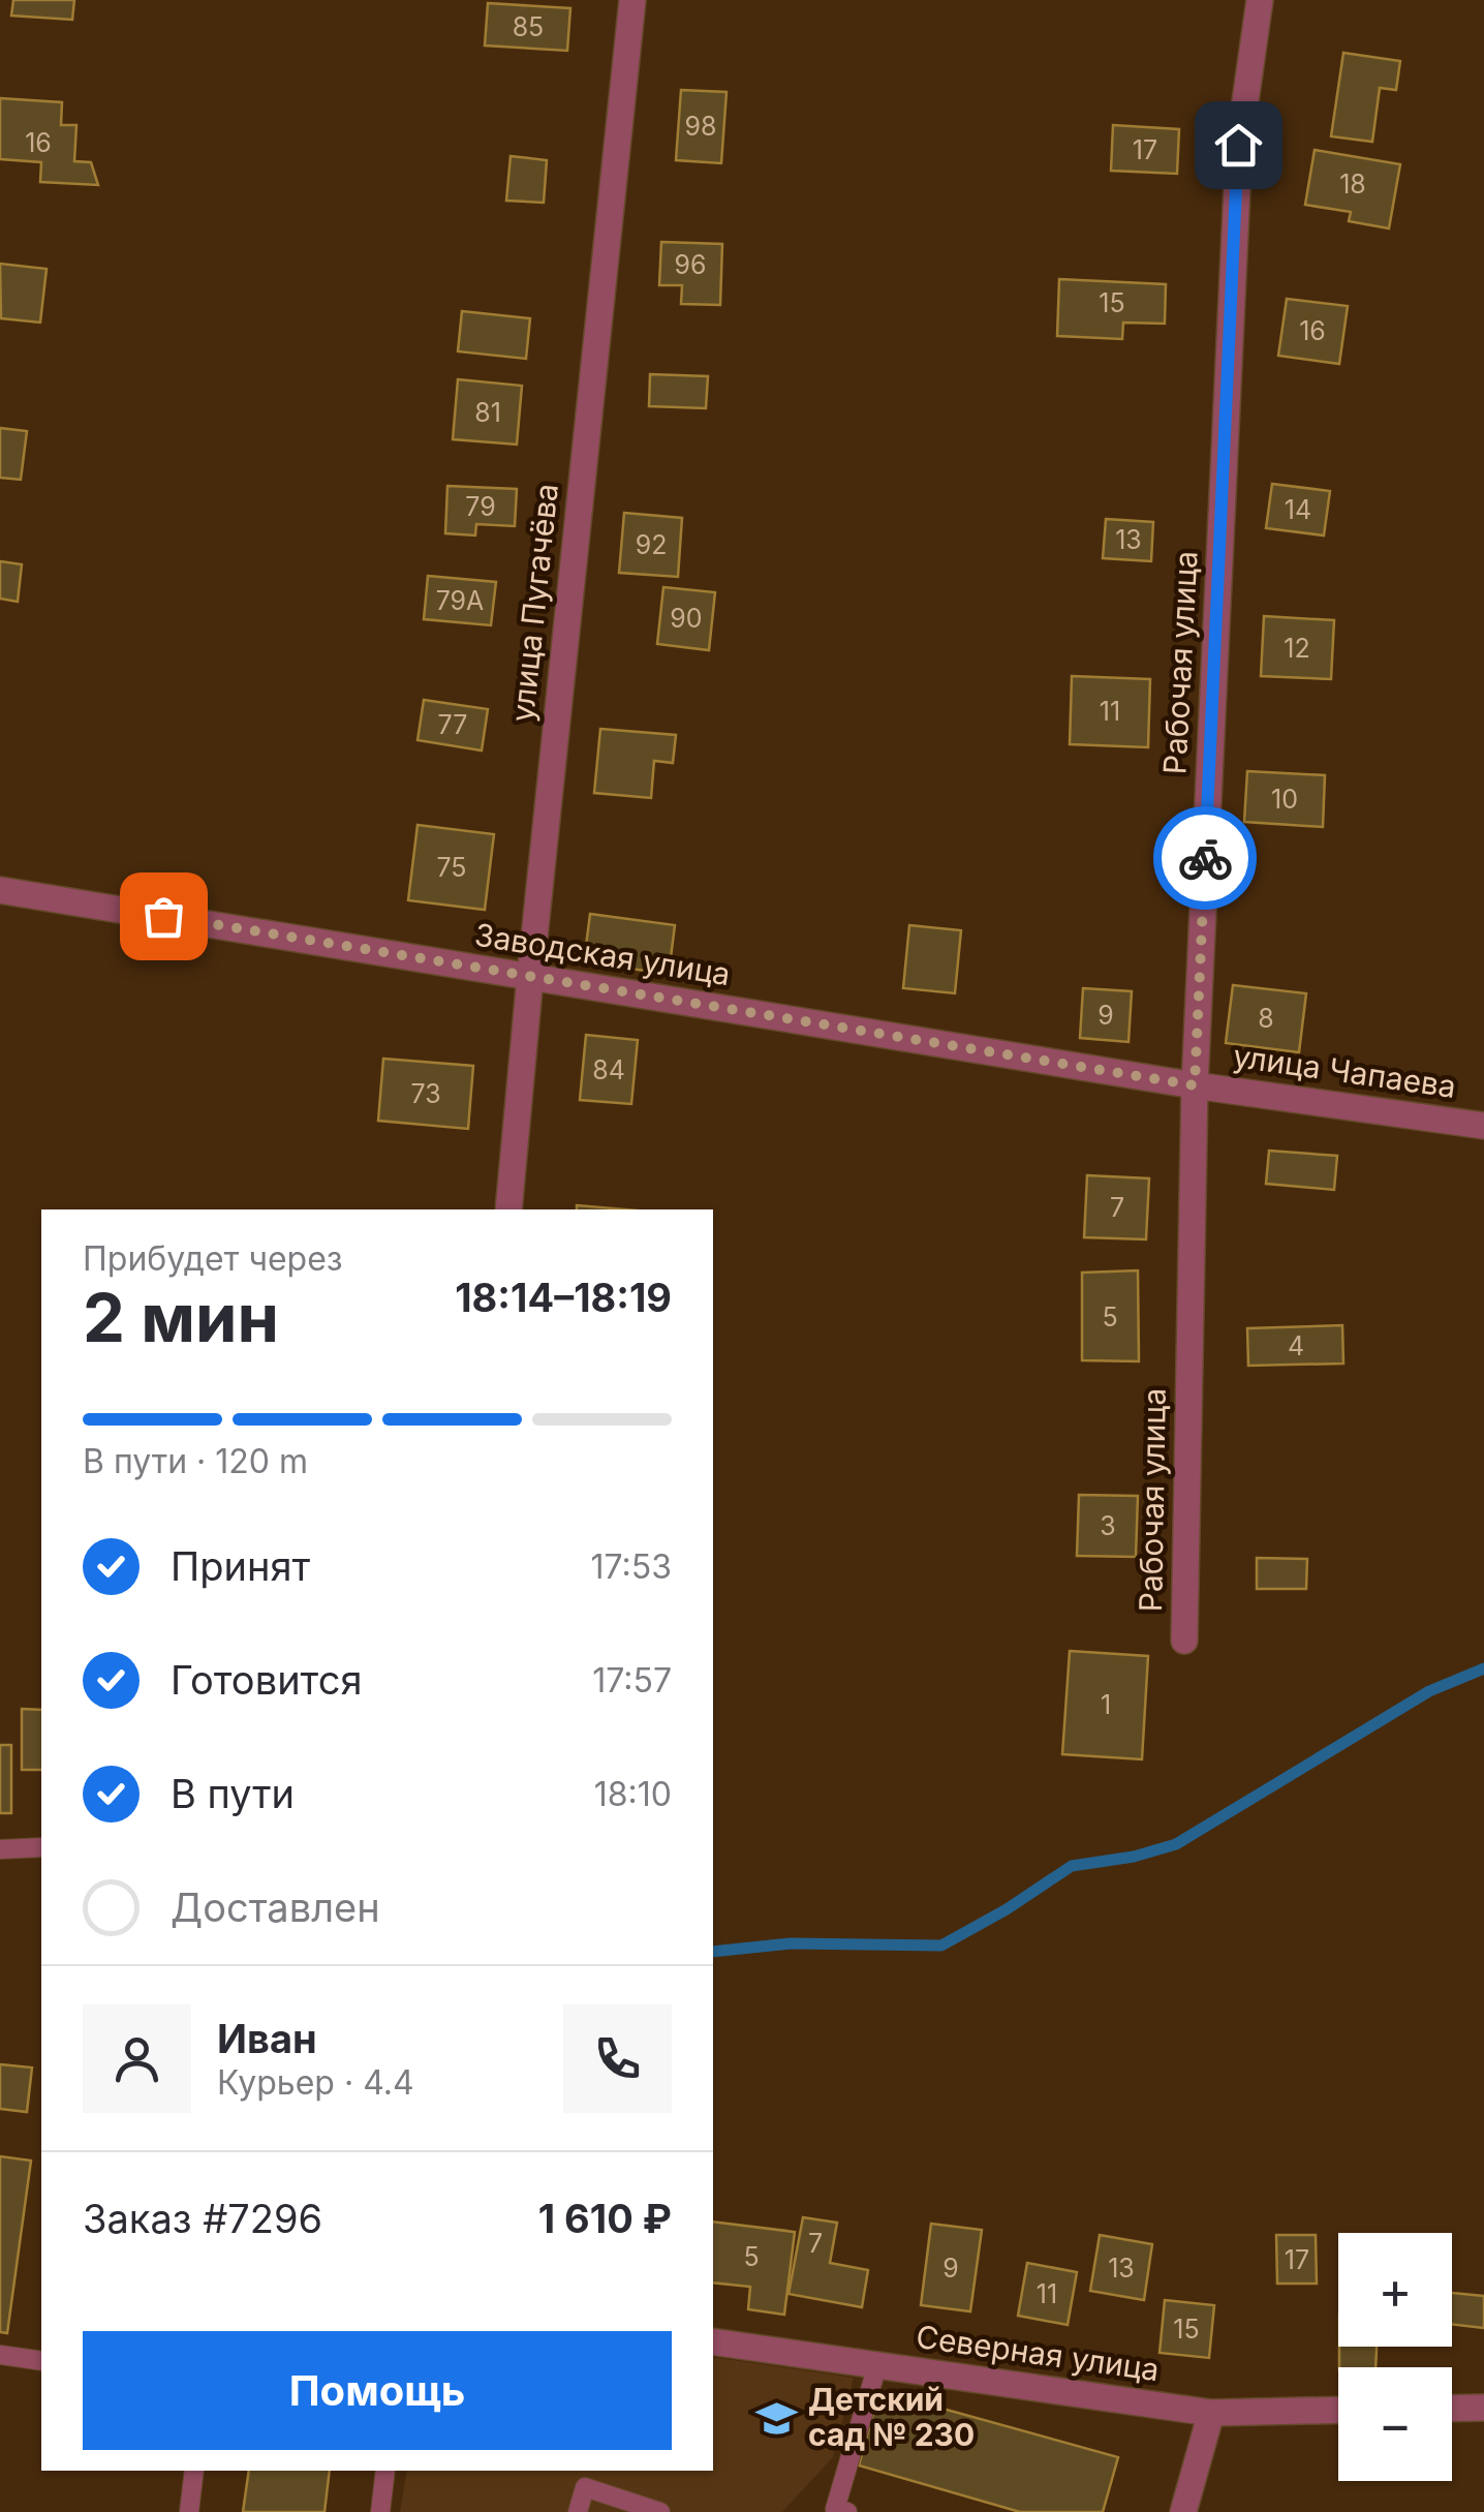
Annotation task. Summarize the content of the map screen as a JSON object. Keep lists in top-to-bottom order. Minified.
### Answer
{"streets":{"street":["улица Пугачёва","Рабочая улица","Заводская улица","улица Чапаева","Северная улица"]},"crossings":[["улица Пугачёва","Заводская улица"],["Рабочая улица","Заводская улица"],["Рабочая улица","улица Чапаева"],["Заводская улица","улица Чапаева"]],"places":{"school or university":["Детский сад № 230"]},"house_numbers":["85","98","16","17","18","96","15","16","81","79","14","13","92","79А","90","12","11","77","10","75","9","8","84","73","7","5","4","3","1","7","5","17","9","13","11","15"],"page":{"heading":["2 мин","Прибудет через","18:14–18:19"],"panel":["Иван","Курьер · 4.4","Заказ #7296","1 610 ₽"],"bar":"В пути · 120 m","list":[["Принят","17:53"],["Готовится","17:57"],["В пути","18:10"],"Доставлен"],"map_buttons":["+","−"],"buttons":"Помощь"}}
